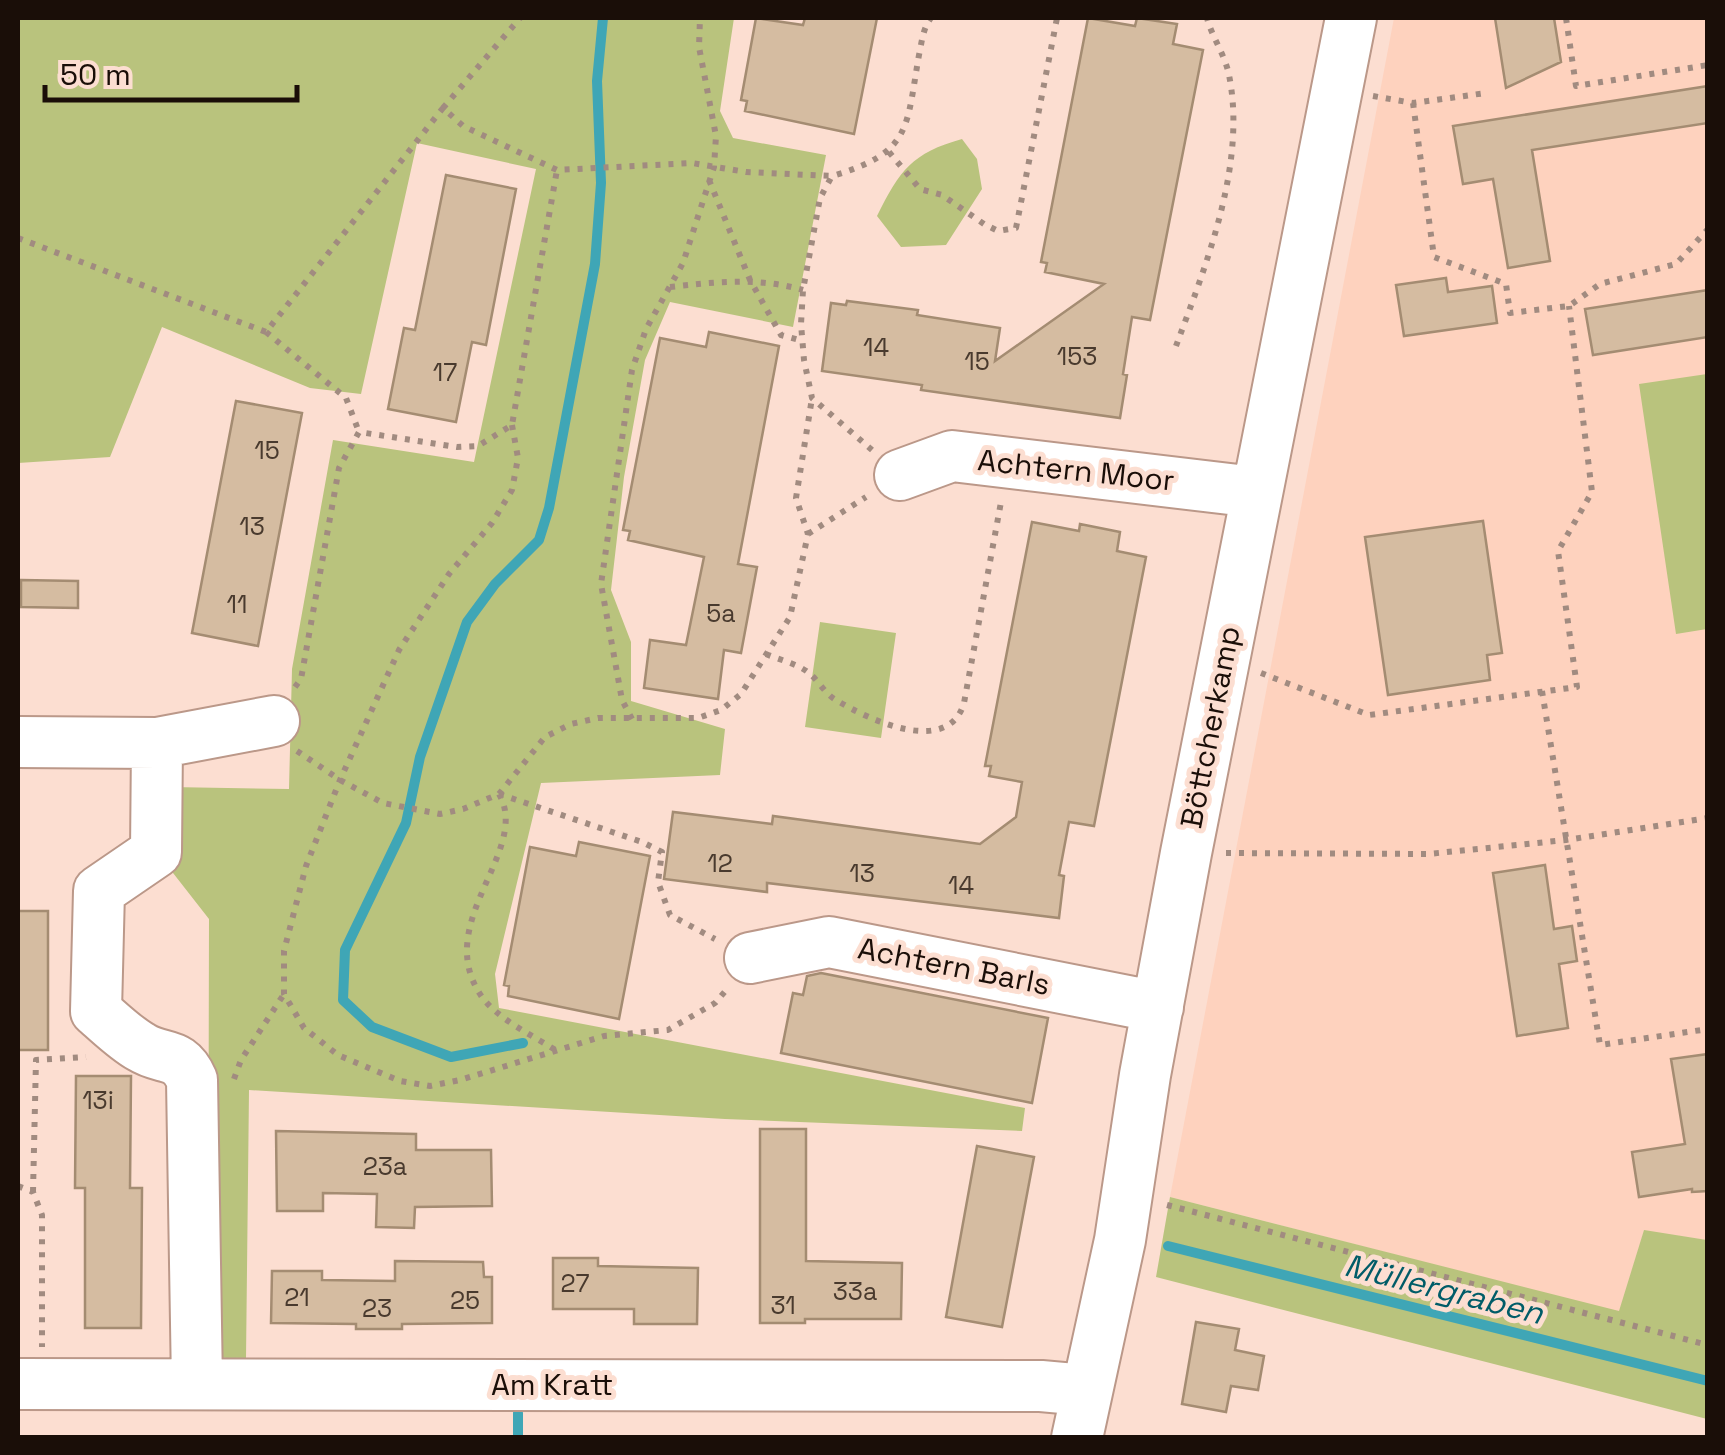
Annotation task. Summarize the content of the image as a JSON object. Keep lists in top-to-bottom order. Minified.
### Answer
{"streets":{"street":["Achtern Moor","Böttcherkamp","Achtern Barls","Am Kratt"]},"crossings":[["Achtern Moor","Böttcherkamp"],["Böttcherkamp","Achtern Barls"],["Böttcherkamp","Am Kratt"]],"water":["Müllergraben"],"house_numbers":["14","153","15","17","15","13","11","5a","12","13","14","13i","23a","27","33a","21","25","31","23"],"scale_bar":"50 m"}
